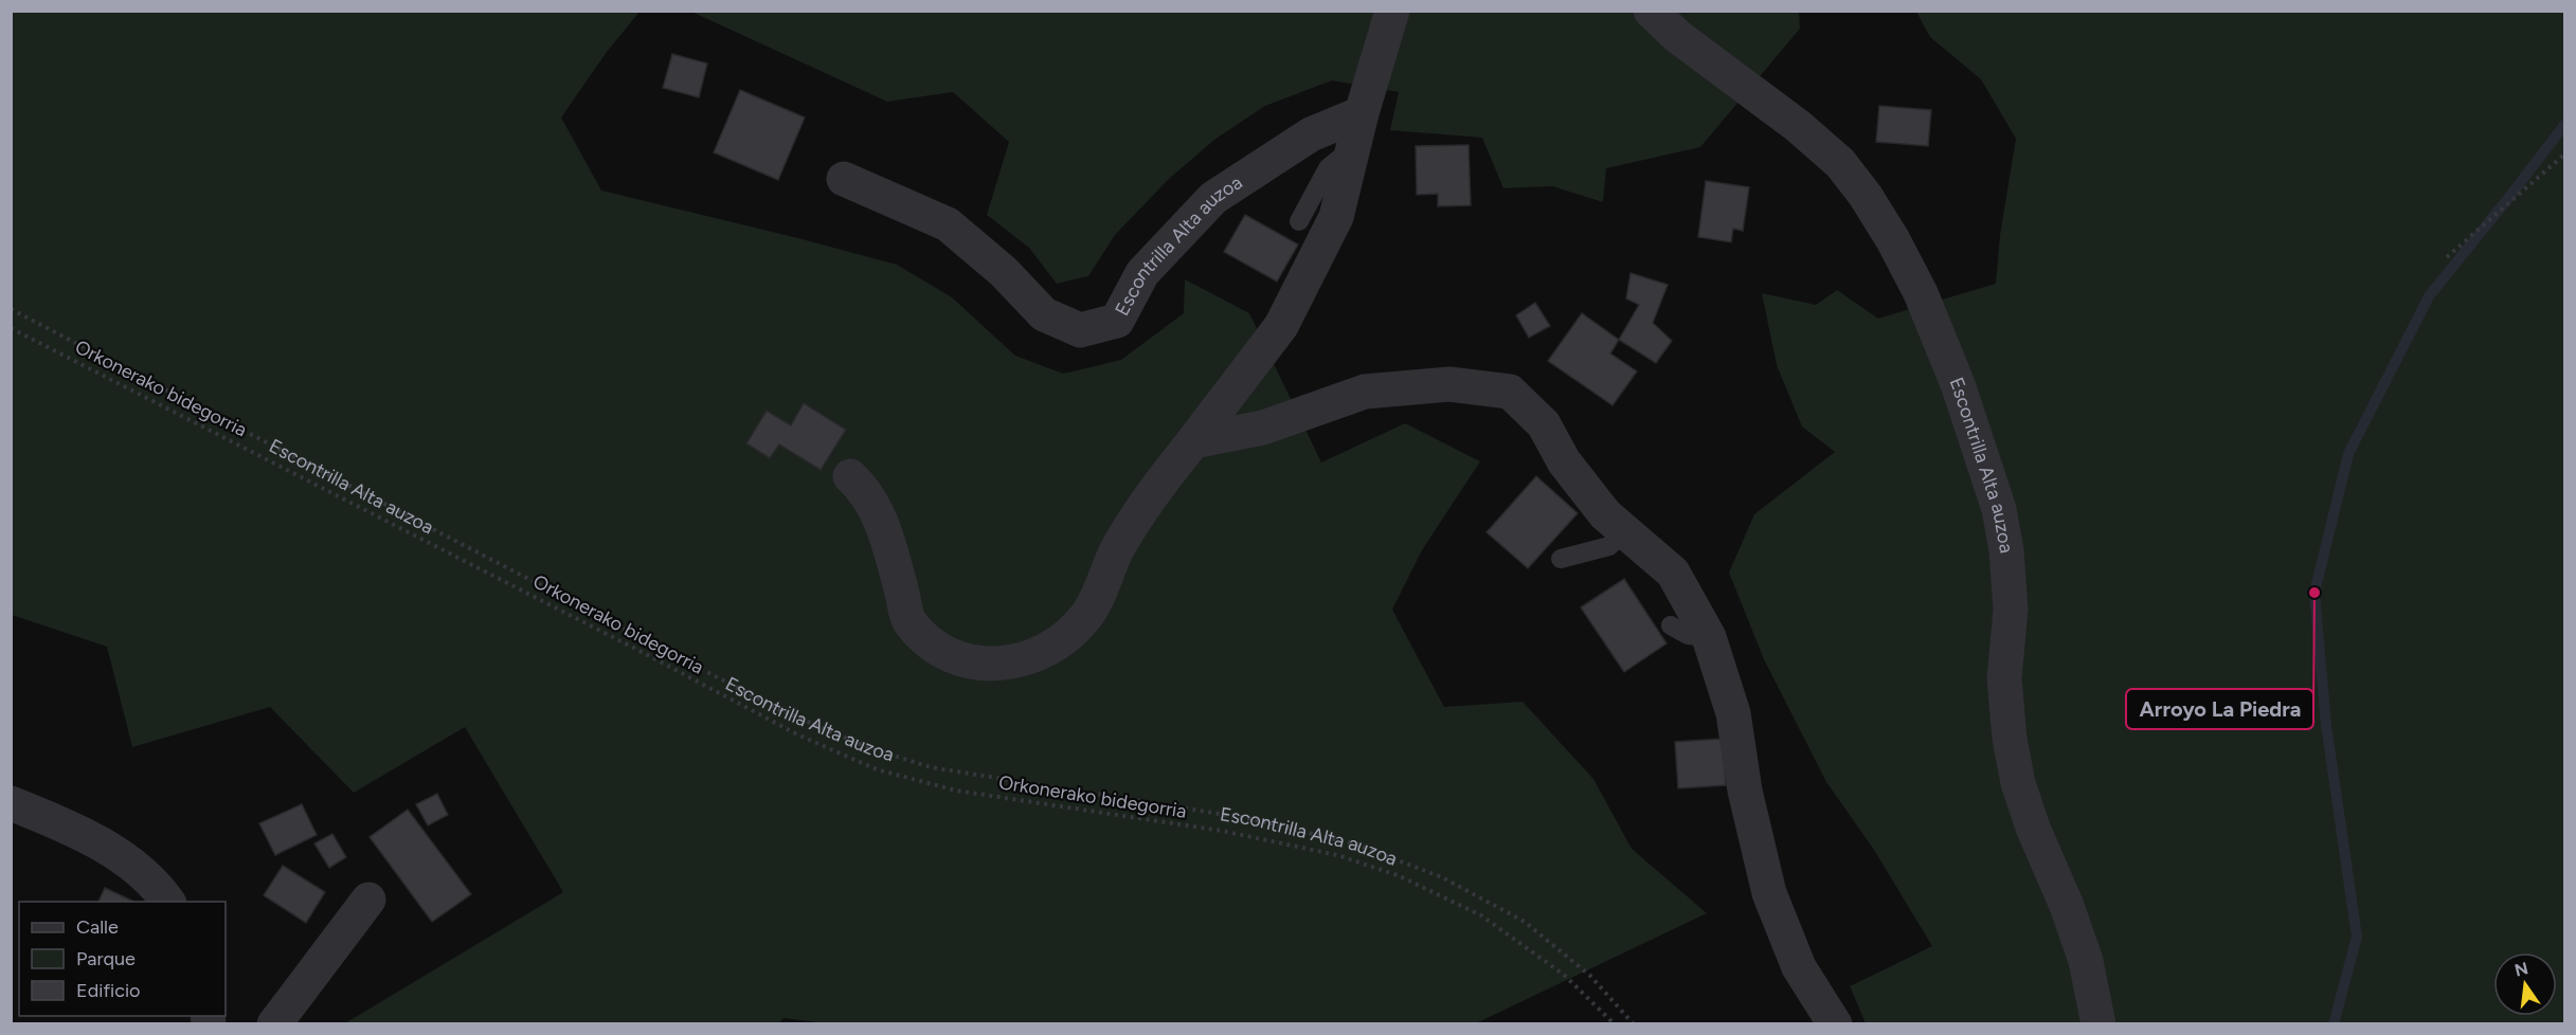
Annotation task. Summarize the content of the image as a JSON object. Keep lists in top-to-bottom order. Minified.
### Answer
{"streets":{"street":["Escontrilla Alta auzoa"],"path":["Orkonerako bidegorria"]},"places":["Arroyo La Piedra"],"legend":["Calle","Parque","Edificio"],"north":"top"}
